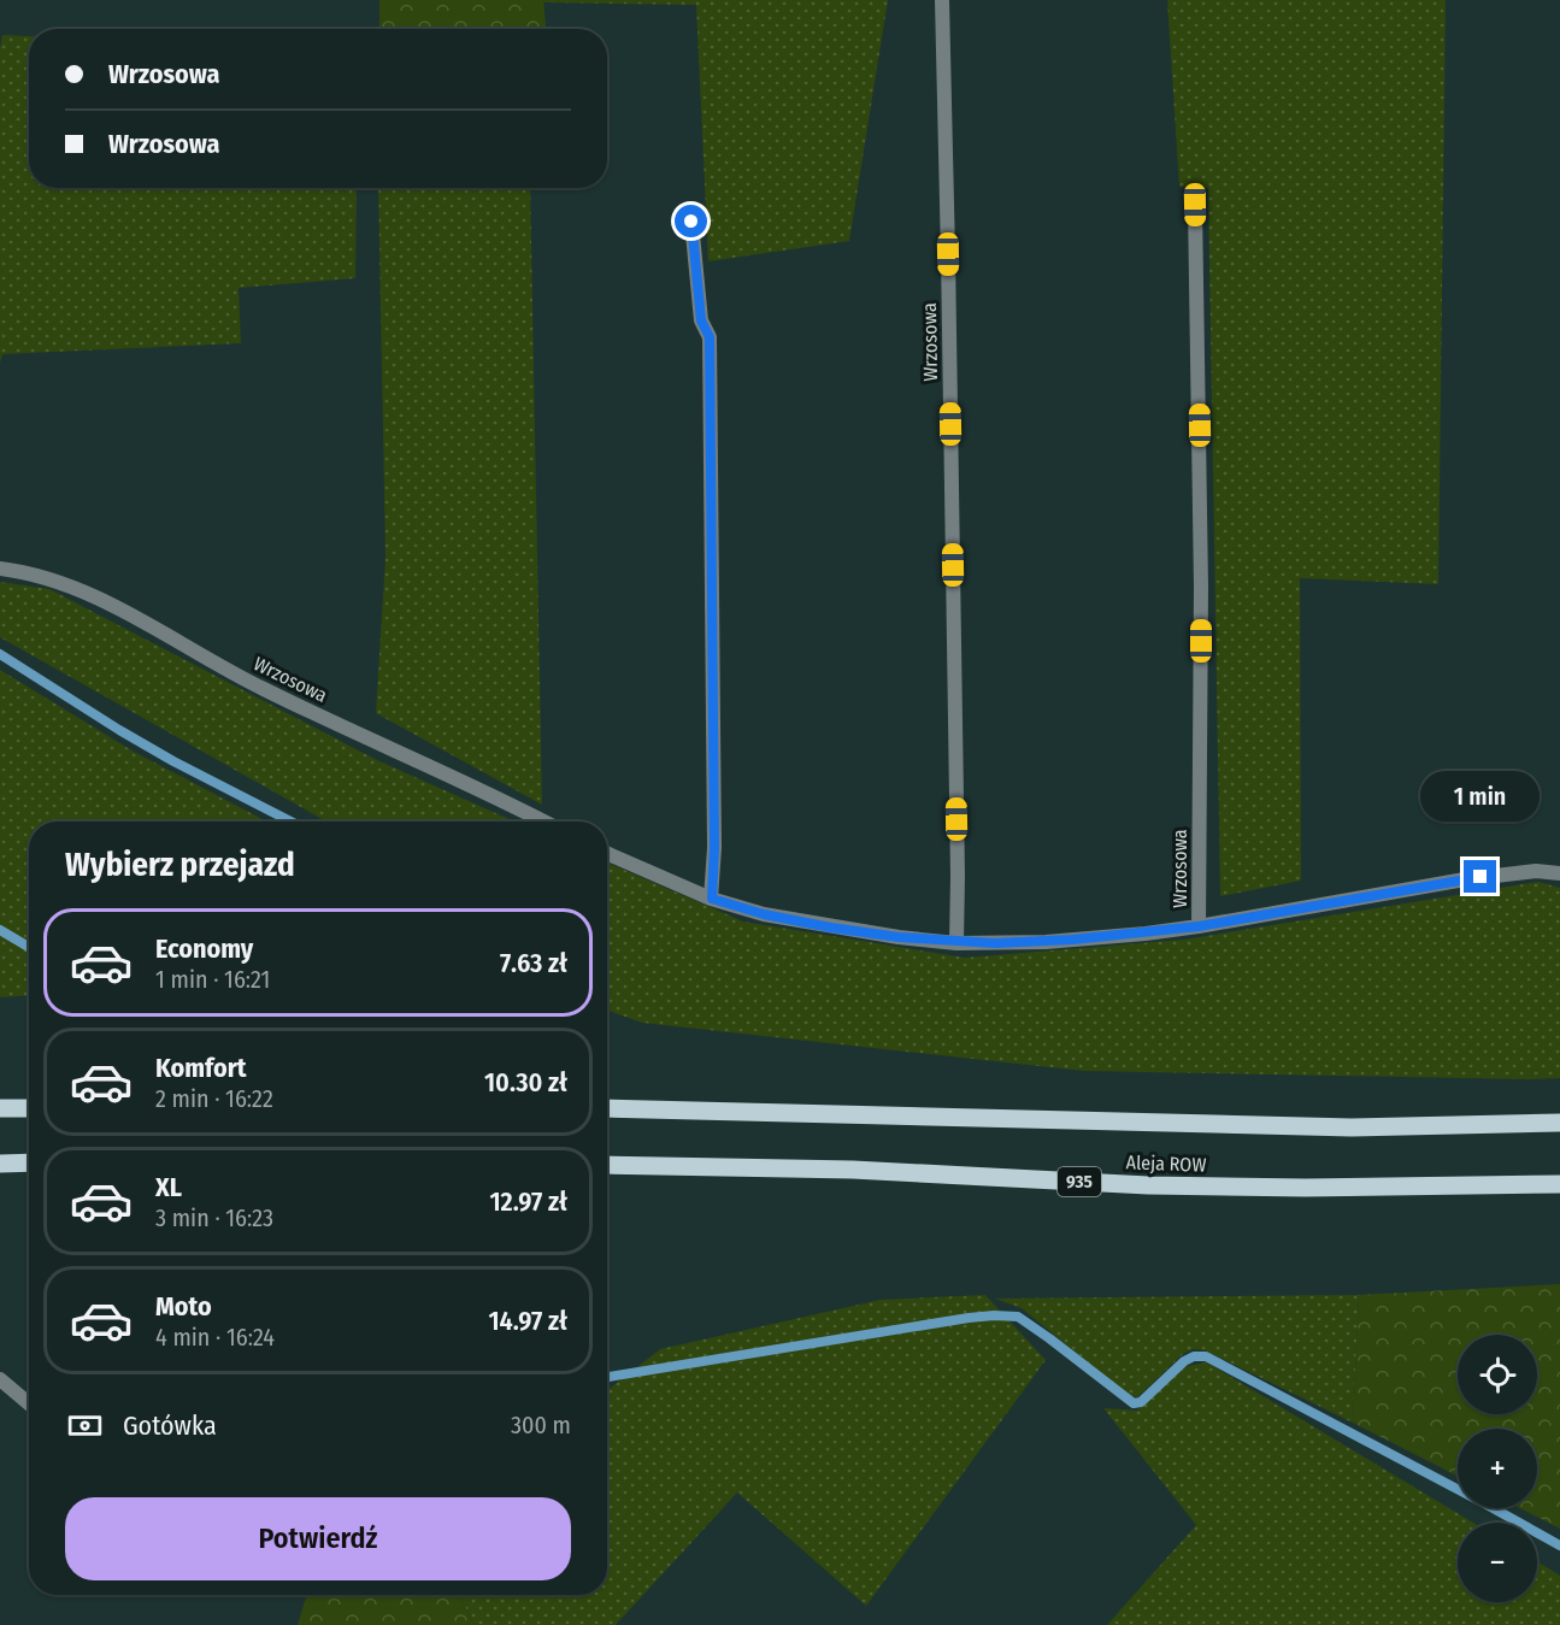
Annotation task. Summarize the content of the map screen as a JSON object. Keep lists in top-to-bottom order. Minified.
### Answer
{"streets":{"main road":["Aleja ROW","935"],"street":["Wrzosowa"]},"page":{"banner":["Wrzosowa","Wrzosowa"],"bubble":"1 min","heading":"Wybierz przejazd","list":[{"name":"Economy","note":"1 min · 16:21","value":"7.63 zł"},{"name":"Komfort","note":"2 min · 16:22","value":"10.30 zł"},{"name":"XL","note":"3 min · 16:23","value":"12.97 zł"},{"name":"Moto","note":"4 min · 16:24","value":"14.97 zł"}],"map_buttons":["+","−"],"pay":["Gotówka","300 m"],"buttons":"Potwierdź"}}
